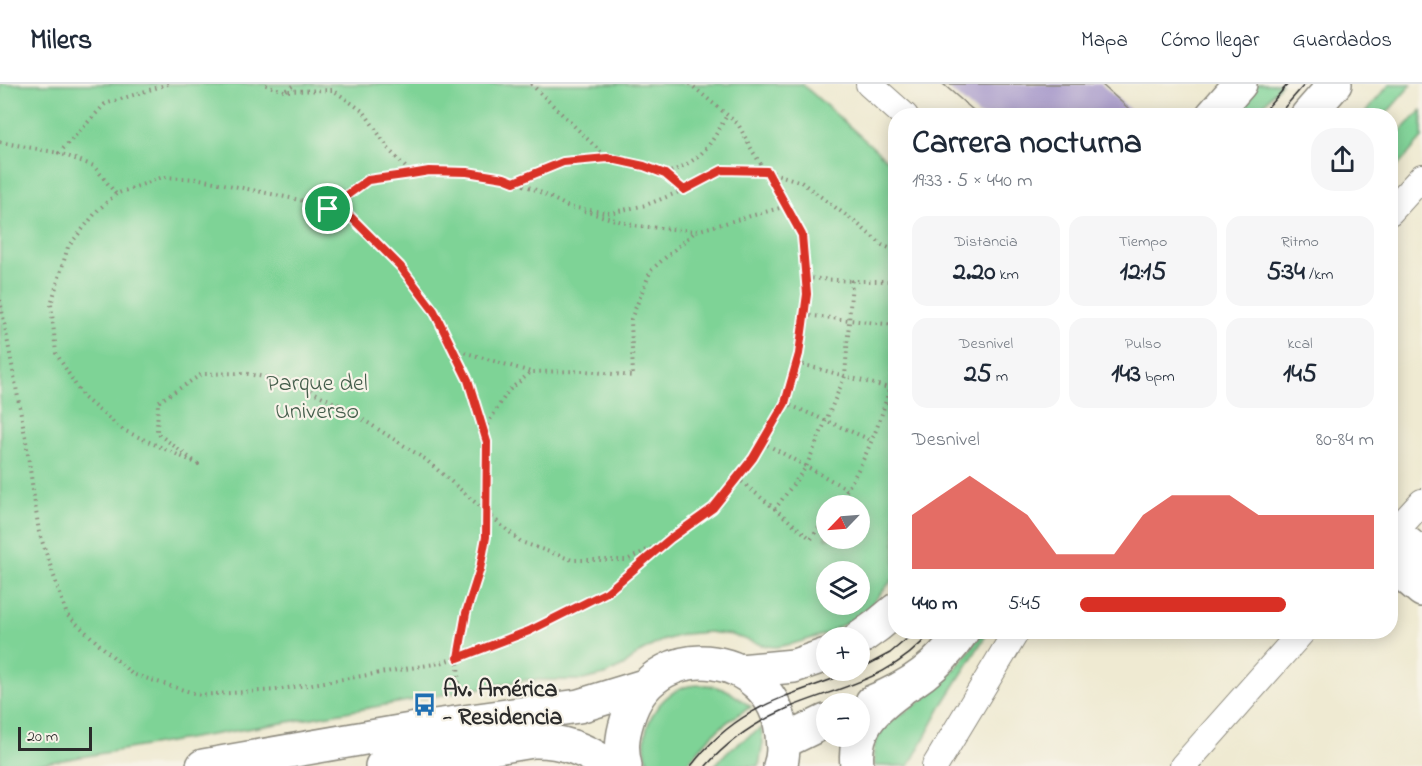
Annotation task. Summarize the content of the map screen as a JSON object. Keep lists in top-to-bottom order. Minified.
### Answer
{"parks":["Parque del Universo"],"places":{"bus stop":["Av. América - Residencia"]},"scale_bar":"20 m","north":"bottom left","page":{"header":"Milers","nav":["Mapa","Cómo llegar","Guardados"],"heading":["Carrera nocturna","19:33 · 5 × 440 m"],"stats":[["Distancia","2.20 km"],["Tiempo","12:15"],["Ritmo","5:34 /km"],["Desnivel","25 m"],["Pulso","143 bpm"],["kcal","145"]],"chart":["Desnivel","80–84 m"],"map_buttons":["+","−"],"list":[{"name":"440 m","note":"5:45"}],"scale":"20 m"}}
